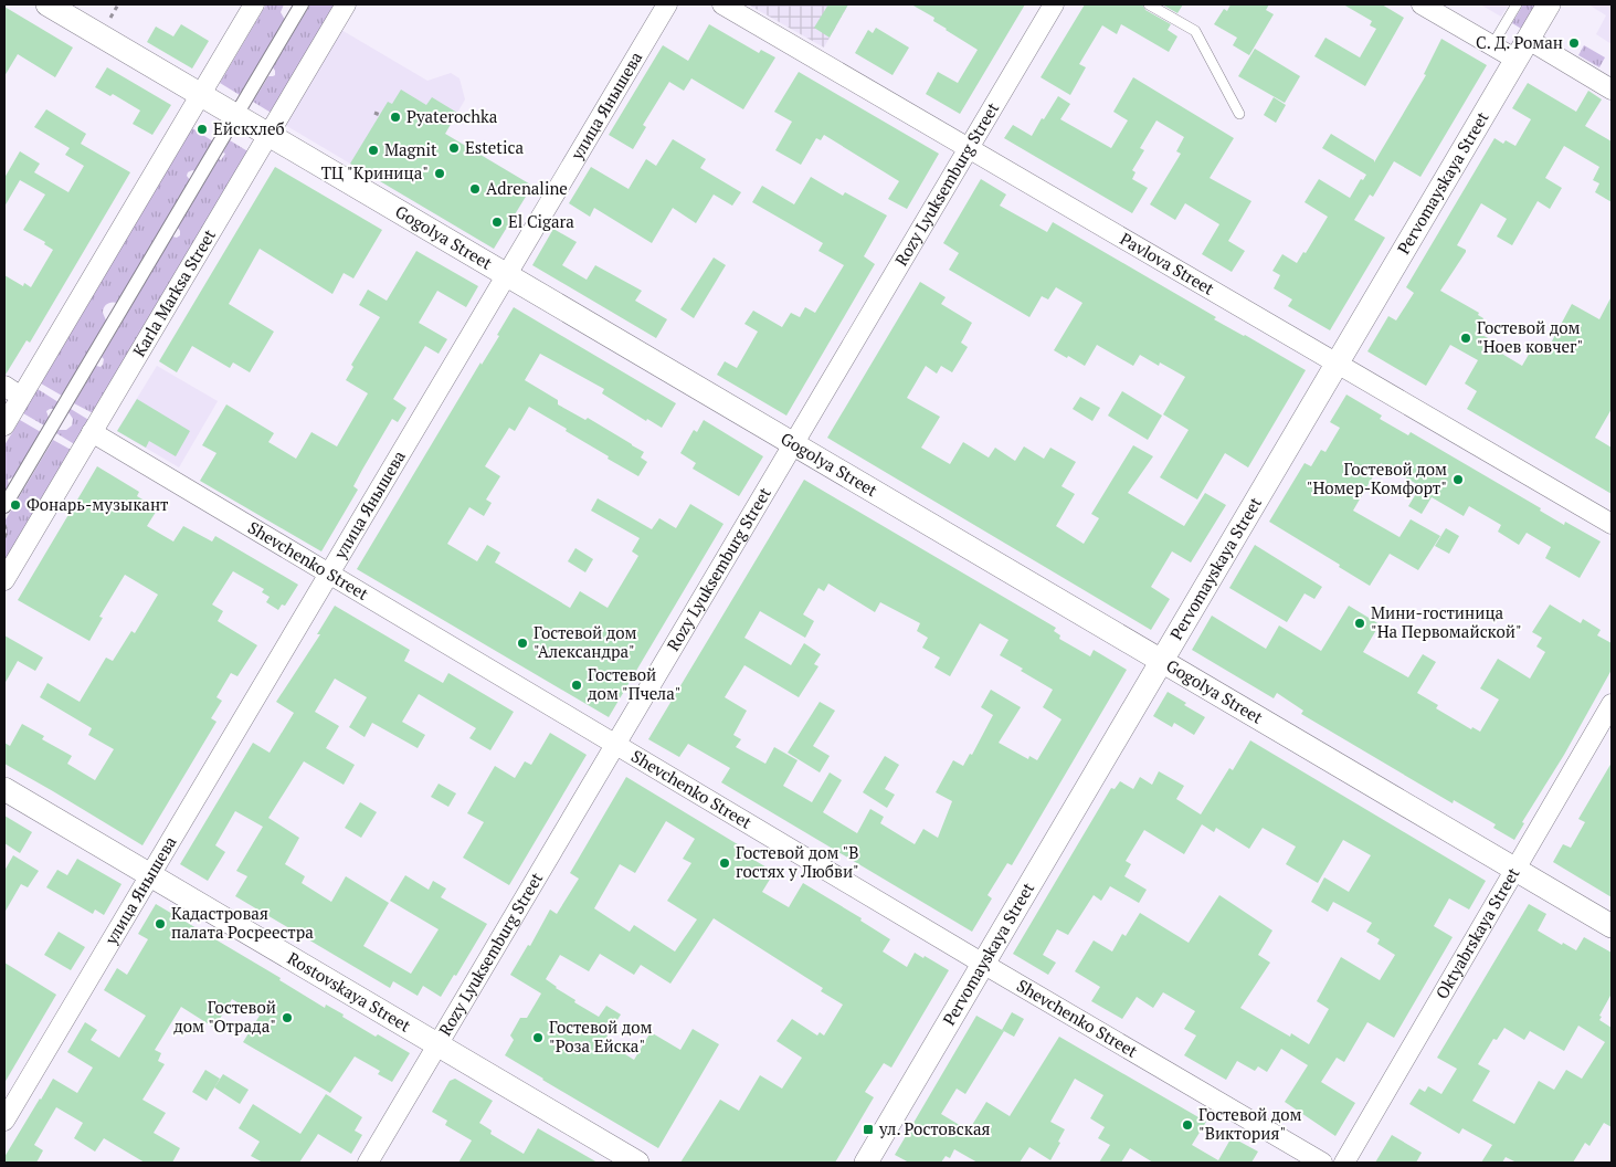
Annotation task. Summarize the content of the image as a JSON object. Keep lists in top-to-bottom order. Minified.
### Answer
{"streets":{"street":["улица Янышева","Pervomayskaya Street","Rozy Lyuksemburg Street","Gogolya Street","Pavlova Street","Karla Marksa Street","Shevchenko Street","Oktyabrskaya Street","Rostovskaya Street"]},"crossings":[["улица Янышева","Gogolya Street"],["улица Янышева","Shevchenko Street"],["улица Янышева","Rostovskaya Street"],["Pervomayskaya Street","Gogolya Street"],["Pervomayskaya Street","Pavlova Street"],["Pervomayskaya Street","Shevchenko Street"],["Rozy Lyuksemburg Street","Gogolya Street"],["Rozy Lyuksemburg Street","Pavlova Street"],["Rozy Lyuksemburg Street","Shevchenko Street"],["Rozy Lyuksemburg Street","Rostovskaya Street"],["Gogolya Street","Karla Marksa Street"],["Gogolya Street","Oktyabrskaya Street"],["Karla Marksa Street","Shevchenko Street"]],"places":{"other":["С. Д. Роман","Pyaterochka","Ейскхлеб","Estetica","Magnit","ТЦ \"Криница\"","Аdrenaline","El Cigara","Гостевой дом \"Ноев ковчег\"","Гостевой дом \"Номер-Комфорт\"","Фонарь-музыкант","Мини-гостиница \"На Первомайской\"","Гостевой дом \"Александра\"","Гостевой дом \"Пчела\"","Гостевой дом \"В гостях у Любви\"","Кадастровая палата Росреестра","Гостевой дом \"Отрада\"","Гостевой дом \"Роза Ейска\"","Гостевой дом \"Виктория\""],"transit":["ул. Ростовская"]}}
